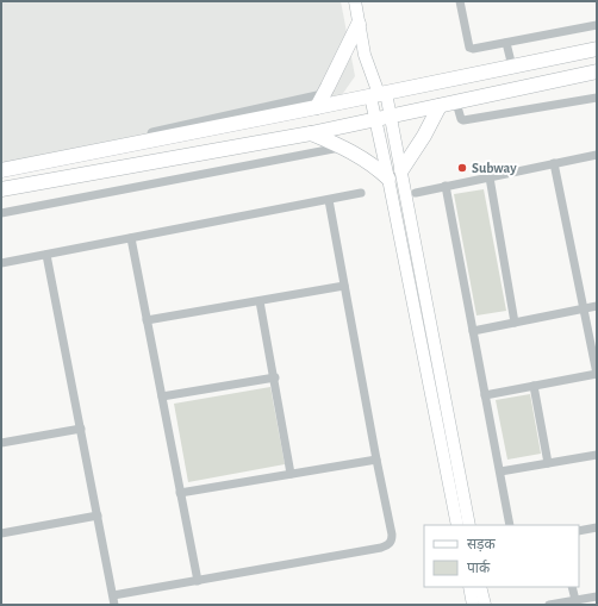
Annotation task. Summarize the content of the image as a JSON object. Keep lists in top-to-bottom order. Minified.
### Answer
{"places":["Subway"],"legend":["सड़क","पार्क"]}
